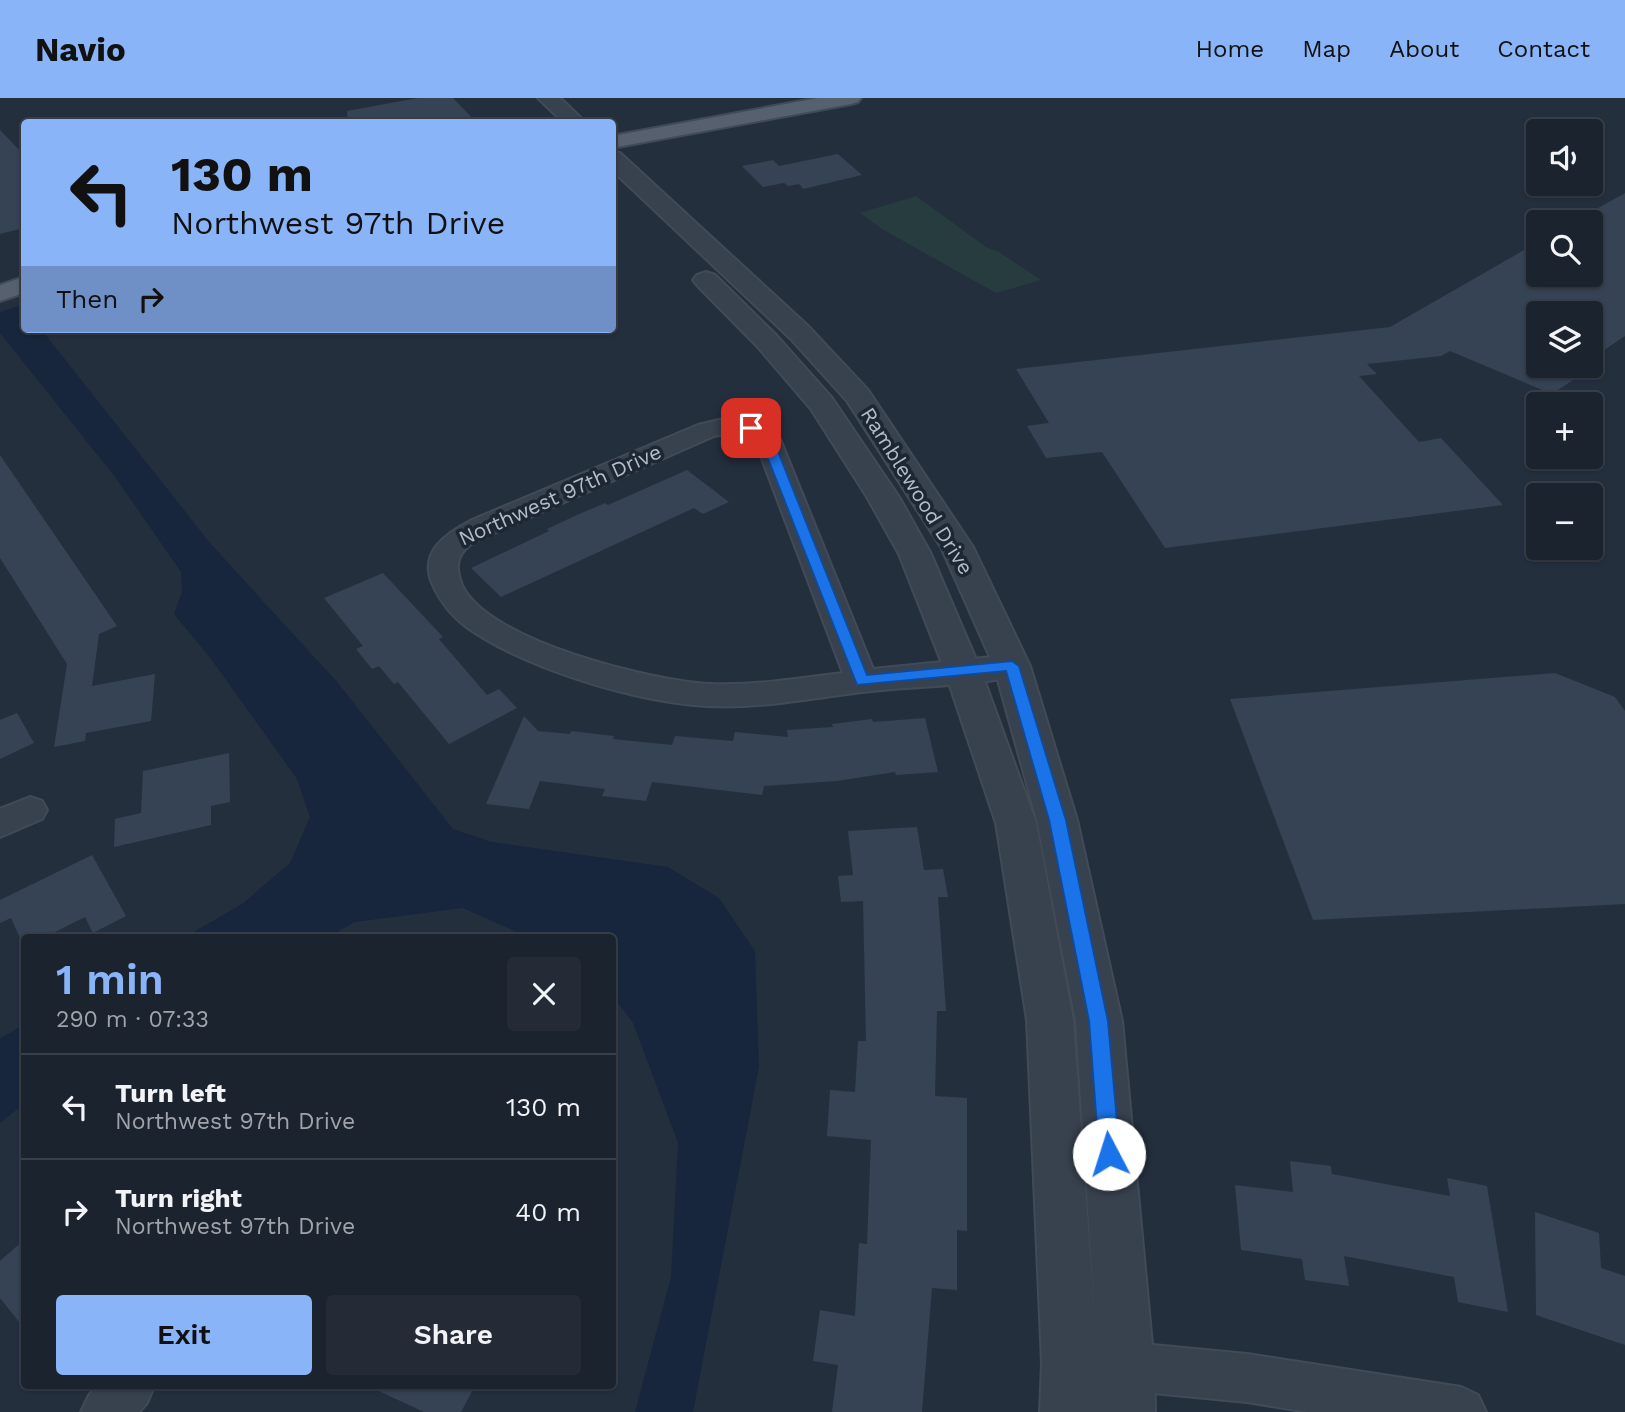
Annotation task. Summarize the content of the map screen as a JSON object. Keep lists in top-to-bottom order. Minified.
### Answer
{"streets":{"street":["Ramblewood Drive","Northwest 97th Drive"]},"crossings":[["Ramblewood Drive","Northwest 97th Drive"]],"page":{"header":"Navio","nav":["Home","Map","About","Contact"],"map_buttons":["+","−"],"turn":["130 m","Northwest 97th Drive"],"then":"Then","heading":["1 min","290 m · 07:33"],"list":[{"name":"Turn left","note":"Northwest 97th Drive","value":"130 m"},{"name":"Turn right","note":"Northwest 97th Drive","value":"40 m"}],"buttons":["Exit","Share"]}}
